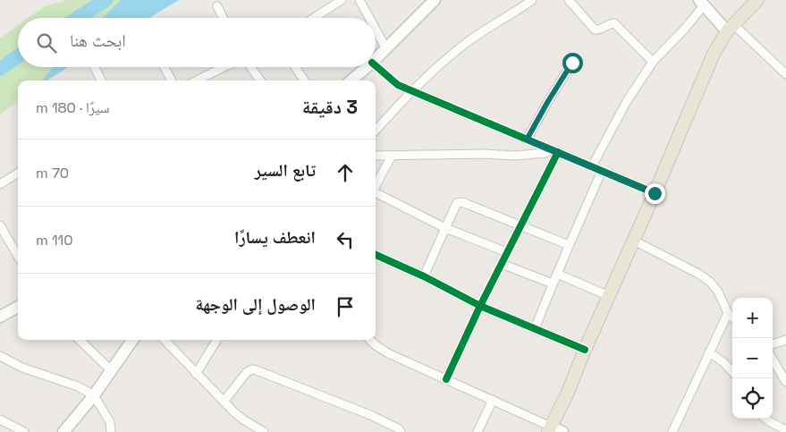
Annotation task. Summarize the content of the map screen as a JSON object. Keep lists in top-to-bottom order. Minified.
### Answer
{"page":{"search":"ابحث هنا","heading":["3 دقيقة","سيرًا · 180 m"],"list":[["تابع السير","70 m"],["انعطف يسارًا","110 m"],"الوصول إلى الوجهة"],"map_buttons":["+","−"]}}
